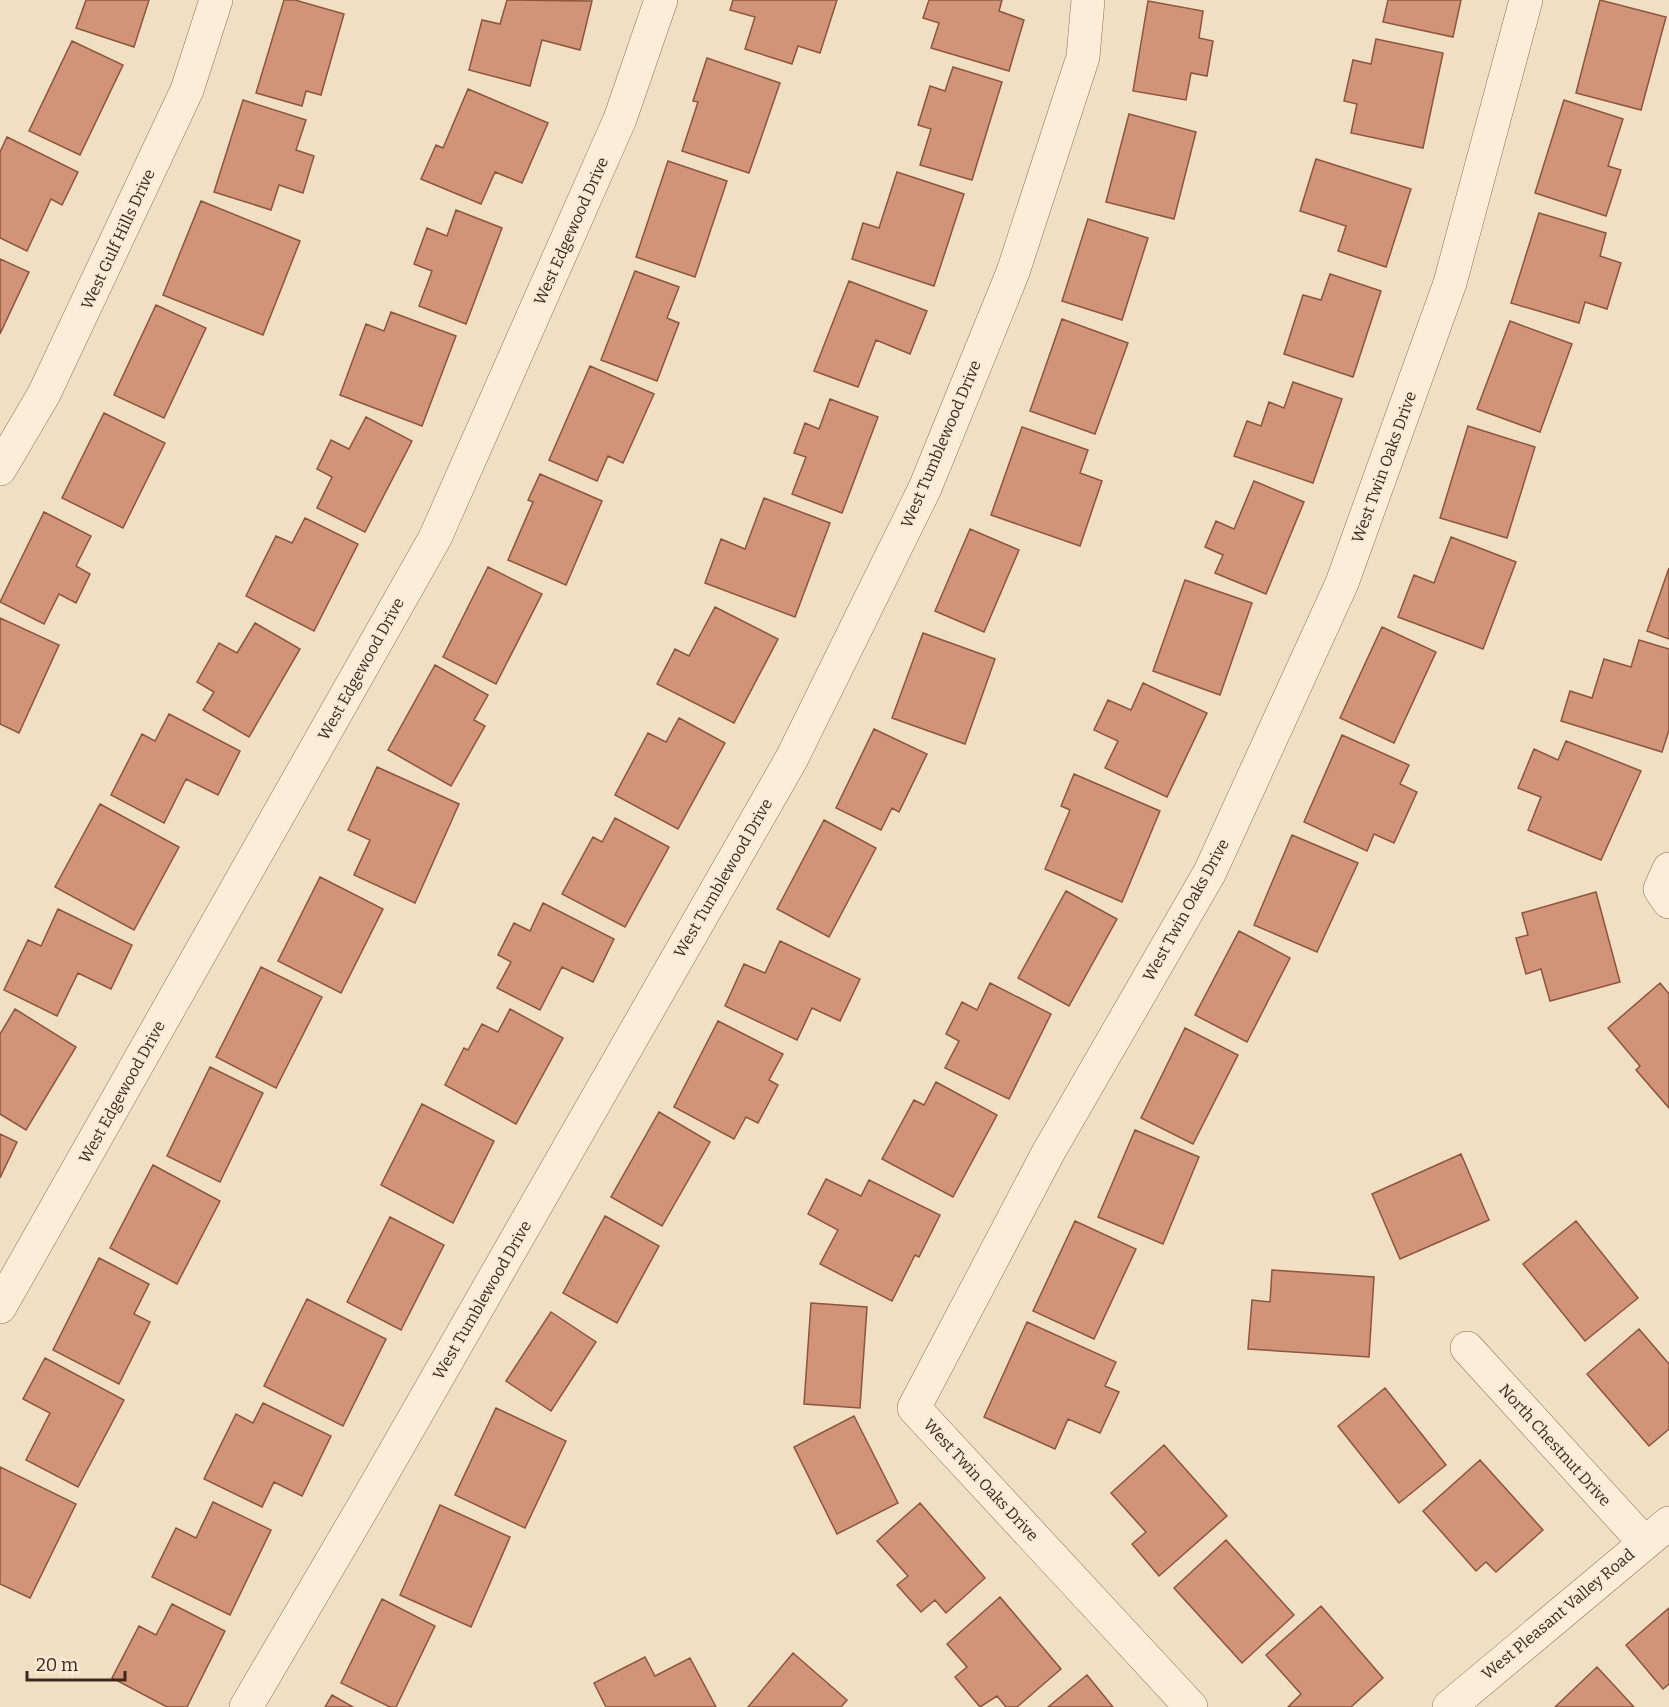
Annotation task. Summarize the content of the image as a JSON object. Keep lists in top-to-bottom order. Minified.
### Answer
{"streets":{"street":["West Edgewood Drive","West Gulf Hills Drive","West Tumblewood Drive","West Twin Oaks Drive","North Chestnut Drive","West Pleasant Valley Road"]},"crossings":[["North Chestnut Drive","West Pleasant Valley Road"]],"scale_bar":"20 m"}
